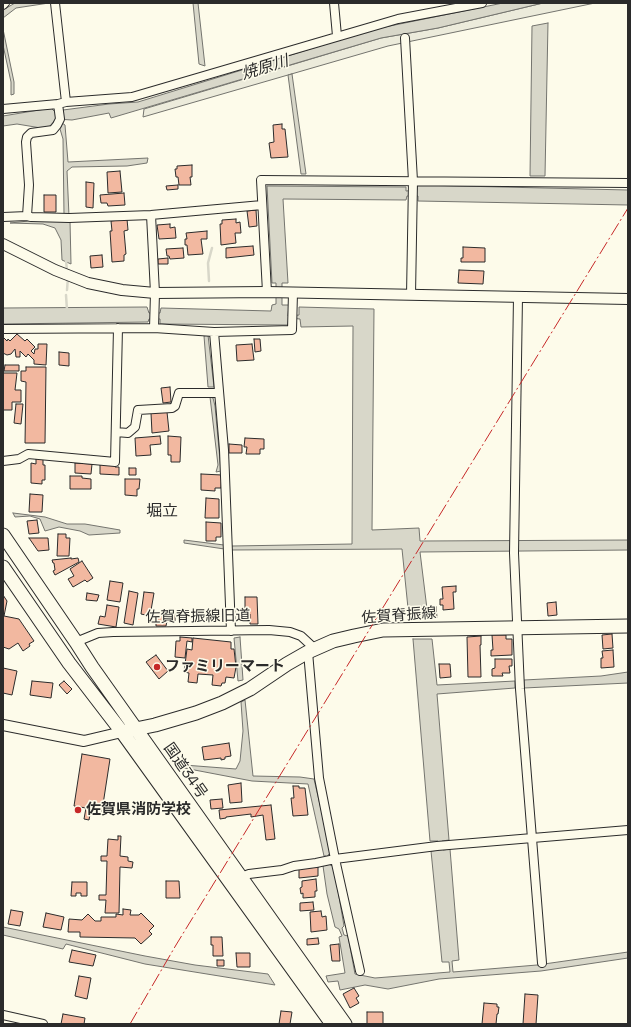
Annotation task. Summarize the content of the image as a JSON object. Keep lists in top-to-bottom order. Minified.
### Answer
{"streets":{"main road":["佐賀脊振線","国道34号"],"street":["佐賀脊振線旧道"]},"crossings":[["佐賀脊振線","佐賀脊振線旧道"],["佐賀脊振線","国道34号"],["佐賀脊振線旧道","国道34号"]],"districts":["堀立"],"water":["焼原川"],"places":["ファミリーマート","佐賀県消防学校"]}
